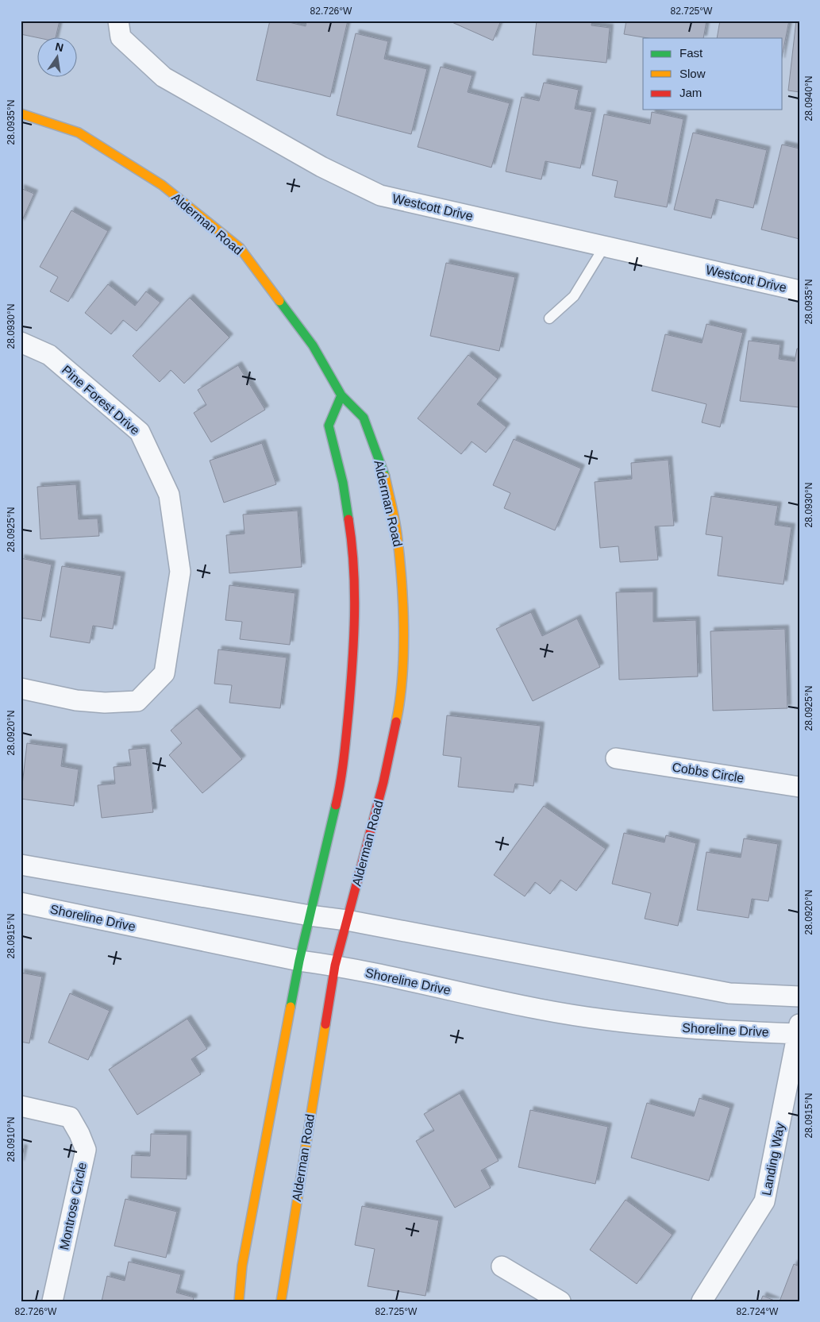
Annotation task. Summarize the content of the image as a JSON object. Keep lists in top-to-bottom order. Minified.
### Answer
{"streets":{"street":["Westcott Drive","Alderman Road","Pine Forest Drive","Cobbs Circle","Shoreline Drive","Landing Way","Montrose Circle"]},"crossings":[["Alderman Road","Shoreline Drive"],["Shoreline Drive","Landing Way"]],"legend":["Fast","Slow","Jam"],"north":"top","coordinates":["82.726°W","82.725°W","28.0940°N","28.0935°N","28.0930°N","28.0925°N","28.0920°N","28.0915°N","28.0910°N","82.724°W"]}
